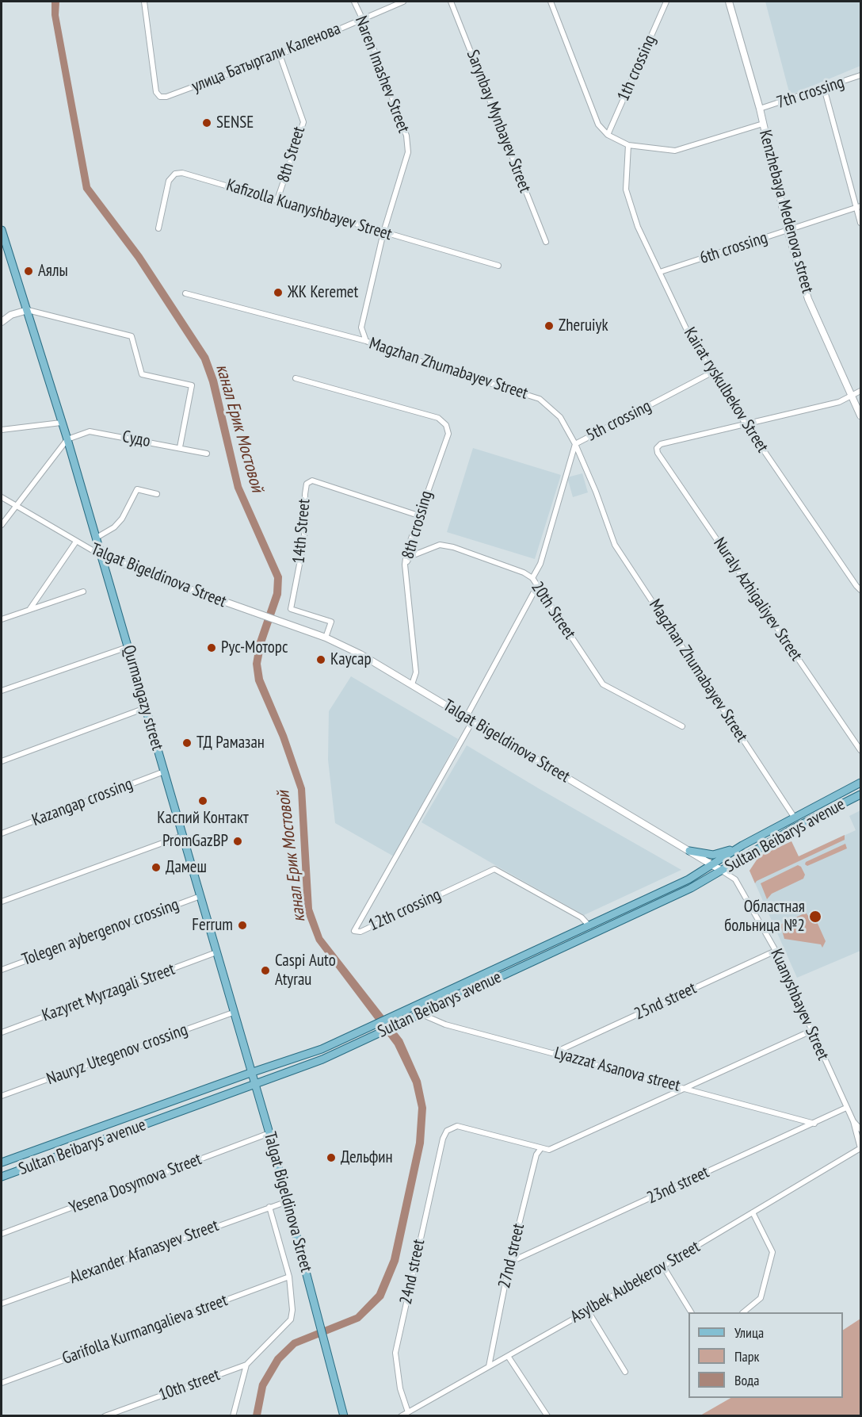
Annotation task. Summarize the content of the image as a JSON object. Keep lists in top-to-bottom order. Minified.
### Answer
{"streets":{"main road":["Talgat Bigeldinova Street","Qurmangazy street","Sultan Beibarys avenue"],"street":["улица Батыргали Каленова","1th crossing","Naren Imashev Street","7th crossing","Sarynbay Mynbayev Street","8th Street","Kafizolla Kuanyshbayev Street","Kenzhebaya Medenova street","6th crossing","Magzhan Zhumabayev Street","Kairat ryskulbekov Street","5th crossing","Судо","8th crossing","14th Street","Nuraly Azhigaliyev Street","20th Street","Kazangap crossing","12th crossing","Tolegen aybergenov crossing","Kazyret Myrzagali Street","25nd street","Kuanyshbayev Street","Nauryz Utegenov crossing","Lyazzat Asanova street","Yesena Dosymova Street","23nd street","Alexander Afanasyev Street","27nd street","24nd street","Asylbek Aubekerov Street","Garifolla Kurmangalieva street","10th street"]},"crossings":[["улица Батыргали Каленова","Naren Imashev Street"],["улица Батыргали Каленова","8th Street"],["1th crossing","7th crossing"],["Naren Imashev Street","Kafizolla Kuanyshbayev Street"],["Naren Imashev Street","Magzhan Zhumabayev Street"],["7th crossing","Kenzhebaya Medenova street"],["7th crossing","Kairat ryskulbekov Street"],["8th Street","Kafizolla Kuanyshbayev Street"],["Kenzhebaya Medenova street","6th crossing"],["6th crossing","Kairat ryskulbekov Street"],["Magzhan Zhumabayev Street","5th crossing"],["Magzhan Zhumabayev Street","Sultan Beibarys avenue"],["Kairat ryskulbekov Street","5th crossing"],["Kairat ryskulbekov Street","Nuraly Azhigaliyev Street"],["5th crossing","20th Street"],["Судо","Qurmangazy street"],["8th crossing","14th Street"],["8th crossing","Talgat Bigeldinova Street"],["8th crossing","20th Street"],["14th Street","Talgat Bigeldinova Street"],["Talgat Bigeldinova Street","Qurmangazy street"],["Talgat Bigeldinova Street","Sultan Beibarys avenue"],["Talgat Bigeldinova Street","12th crossing"],["Talgat Bigeldinova Street","Kuanyshbayev Street"],["Talgat Bigeldinova Street","Yesena Dosymova Street"],["Talgat Bigeldinova Street","Alexander Afanasyev Street"],["Qurmangazy street","Kazangap crossing"],["Qurmangazy street","Sultan Beibarys avenue"],["Qurmangazy street","Tolegen aybergenov crossing"],["Qurmangazy street","Kazyret Myrzagali Street"],["Qurmangazy street","Nauryz Utegenov crossing"],["Sultan Beibarys avenue","12th crossing"],["Sultan Beibarys avenue","Kuanyshbayev Street"],["Sultan Beibarys avenue","Lyazzat Asanova street"],["25nd street","Kuanyshbayev Street"],["25nd street","Lyazzat Asanova street"],["Kuanyshbayev Street","23nd street"],["Kuanyshbayev Street","Asylbek Aubekerov Street"],["Lyazzat Asanova street","23nd street"],["23nd street","27nd street"],["27nd street","24nd street"],["27nd street","Asylbek Aubekerov Street"],["24nd street","Asylbek Aubekerov Street"]],"water":["канал Ерик Мостовой"],"places":["SENSE","Аялы","ЖК Keremet","Zheruiyk","Рус-Моторс","Каусар","ТД Рамазан","Каспий Контакт","PromGazBP","Дамеш","Областная больница №2","Ferrum","Caspi Auto Atyrau","Дельфин"],"legend":["Улица","Парк","Вода"]}
